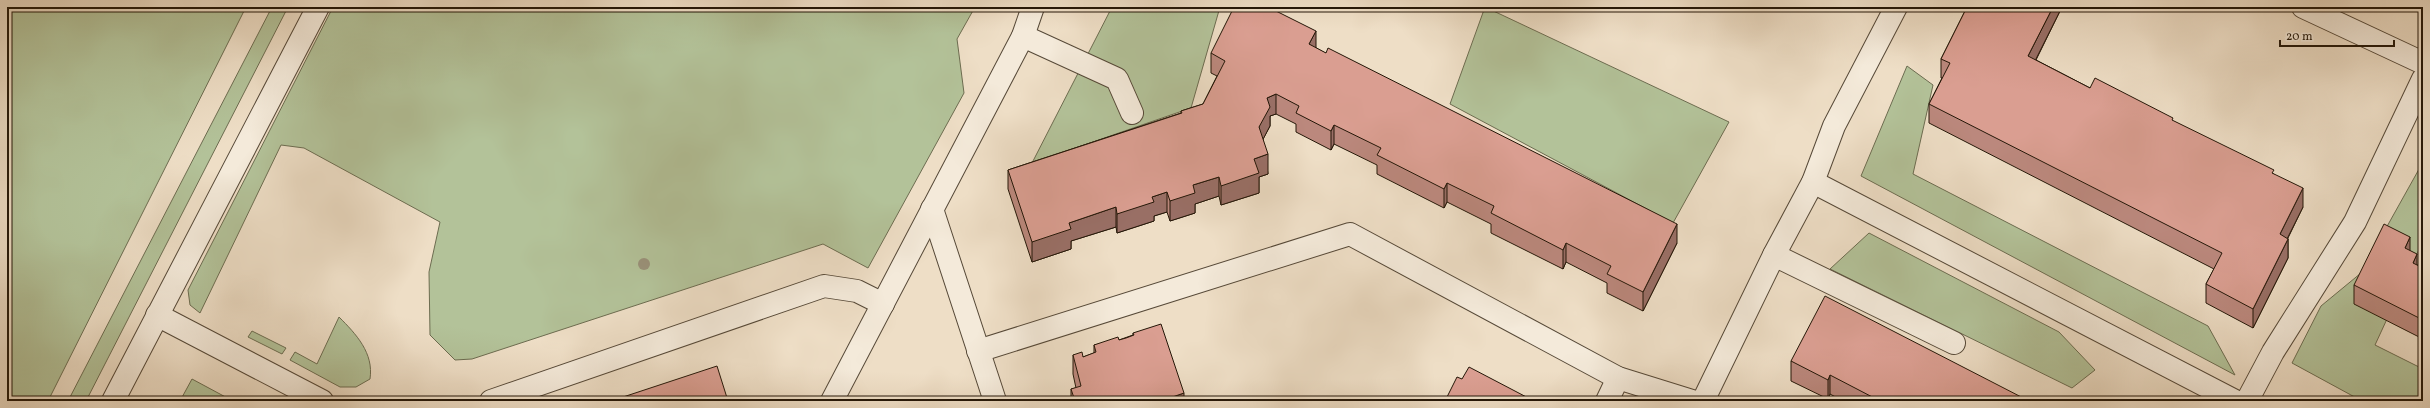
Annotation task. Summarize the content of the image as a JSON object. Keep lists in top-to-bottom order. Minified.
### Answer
{"scale_bar":"20 m"}
